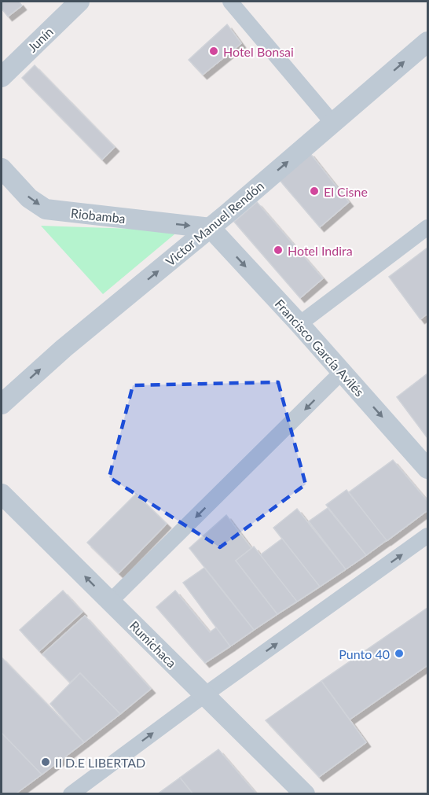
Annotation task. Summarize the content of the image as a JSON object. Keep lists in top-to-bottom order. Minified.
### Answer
{"streets":{"street":["Junín","Riobamba","Victor Manuel Rendón","Francisco García Avilés","Rumichaca"]},"crossings":[["Riobamba","Victor Manuel Rendón"],["Riobamba","Francisco García Avilés"],["Victor Manuel Rendón","Francisco García Avilés"]],"one_way":["Riobamba","Victor Manuel Rendón","Francisco García Avilés","Rumichaca"],"places":["Hotel Bonsai","El Cisne","Hotel Indira","Punto 40","II D.E LIBERTAD"]}
